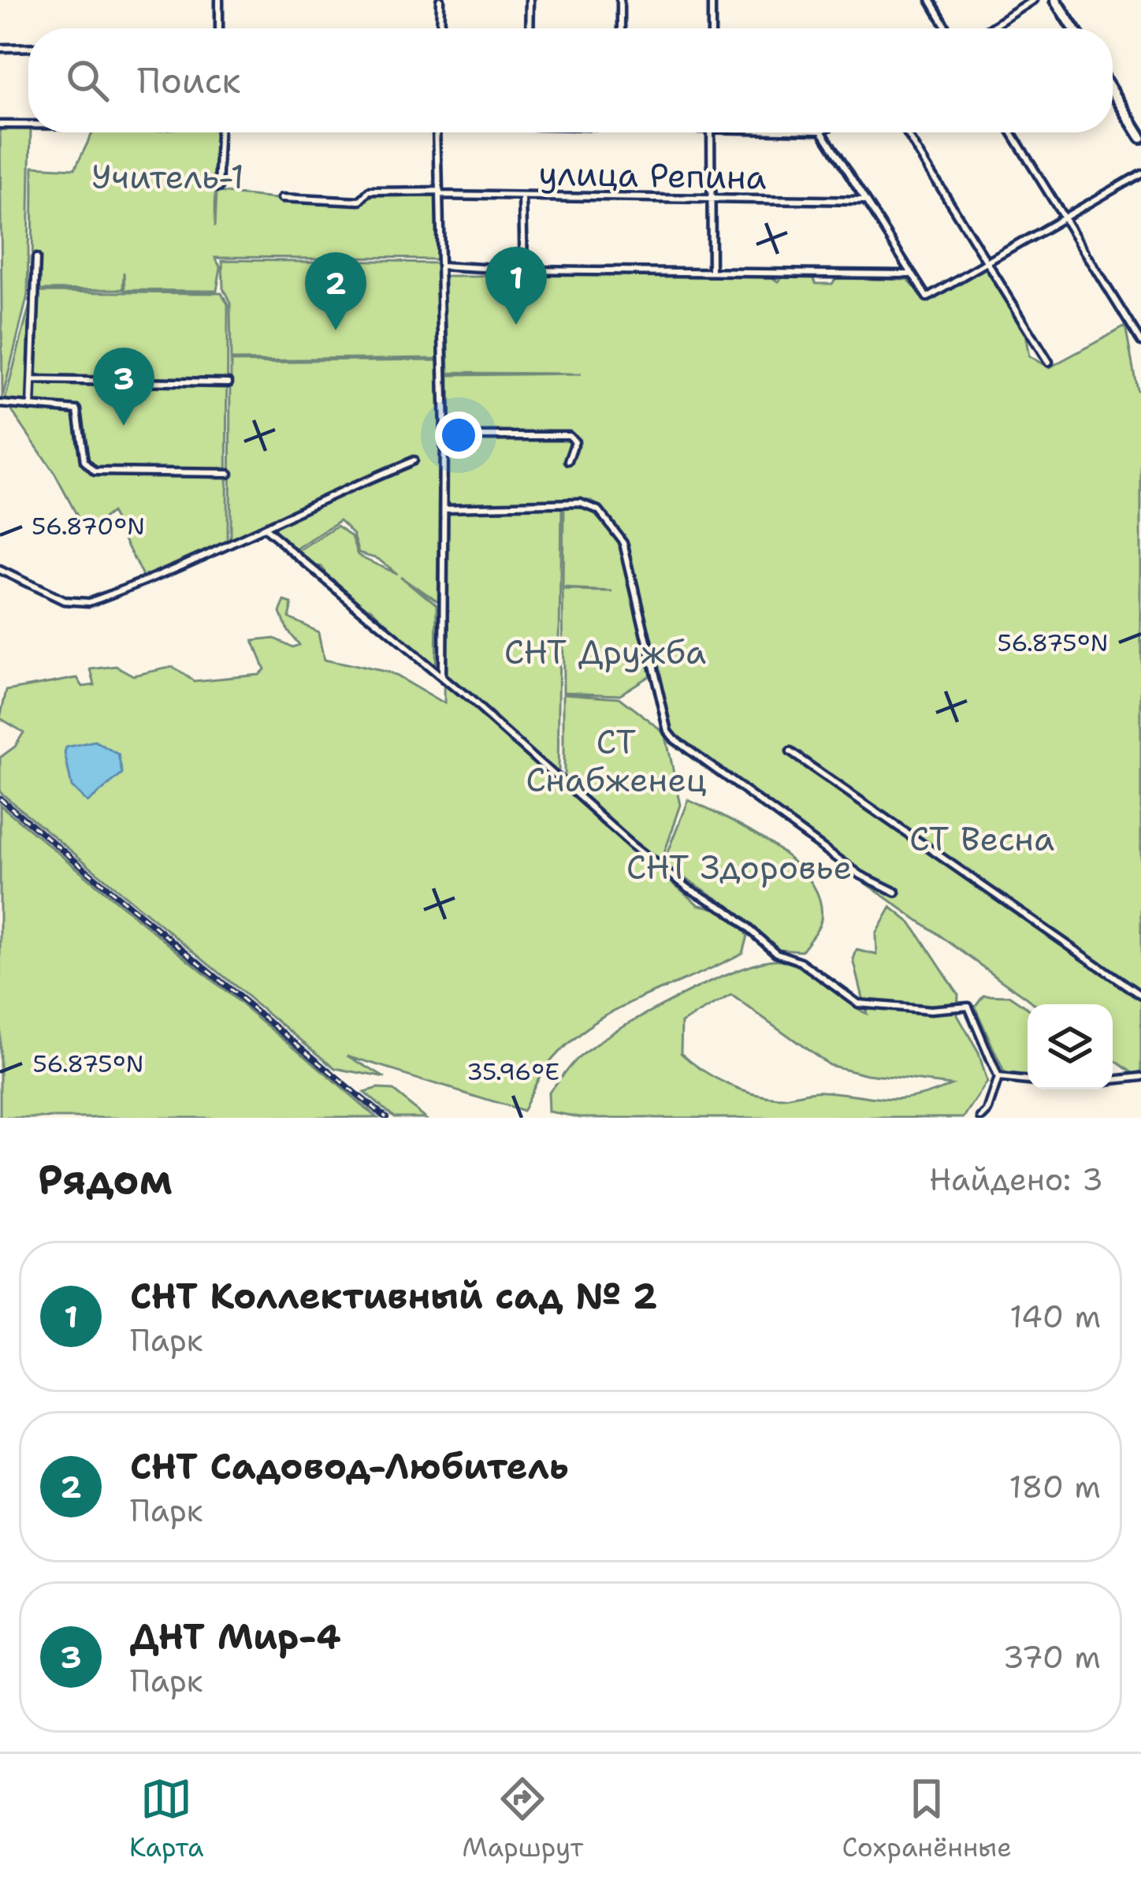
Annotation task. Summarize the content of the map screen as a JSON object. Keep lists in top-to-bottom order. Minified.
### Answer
{"streets":{"street":["улица Репина"]},"parks":["Учитель-1","СНТ Дружба","СТ Снабженец","СТ Весна","СНТ Здоровье"],"page":{"search":"Поиск","pins":["1","2","3"],"heading":["Рядом","Найдено: 3"],"list":[{"mark":"1","name":"СНТ Коллективный сад № 2","note":"Парк","value":"140 m"},{"mark":"2","name":"СНТ Садовод-Любитель","note":"Парк","value":"180 m"},{"mark":"3","name":"ДНТ Мир-4","note":"Парк","value":"370 m"}],"nav":["Карта","Маршрут","Сохранённые"]},"coordinates":["56.870°N","56.875°N","35.96°E"]}
